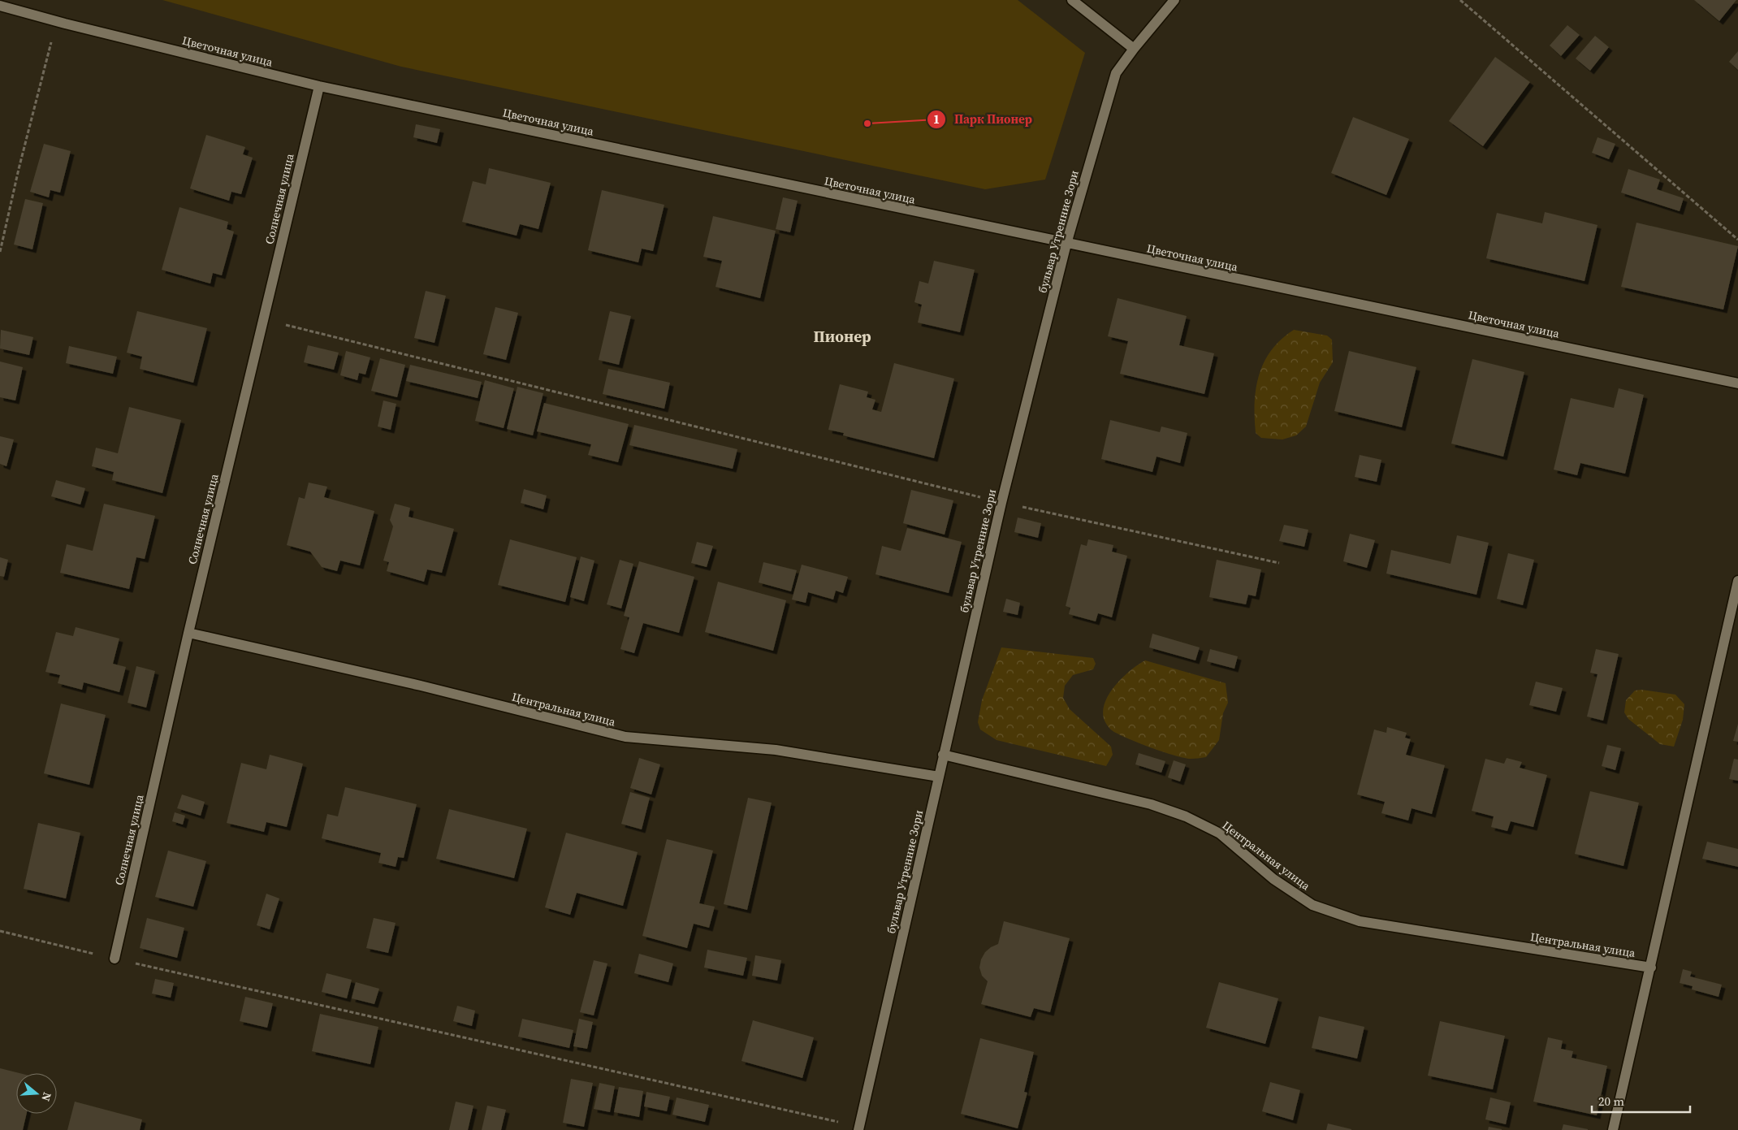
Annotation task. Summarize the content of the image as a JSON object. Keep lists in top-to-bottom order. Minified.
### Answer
{"streets":{"street":["Цветочная улица","Солнечная улица","бульвар Утренние Зори","Центральная улица"]},"crossings":[["Цветочная улица","Солнечная улица"],["Цветочная улица","бульвар Утренние Зори"],["Солнечная улица","Центральная улица"],["бульвар Утренние Зори","Центральная улица"]],"districts":["Пионер"],"places":["Парк Пионер"],"scale_bar":"20 m","north":"right"}
